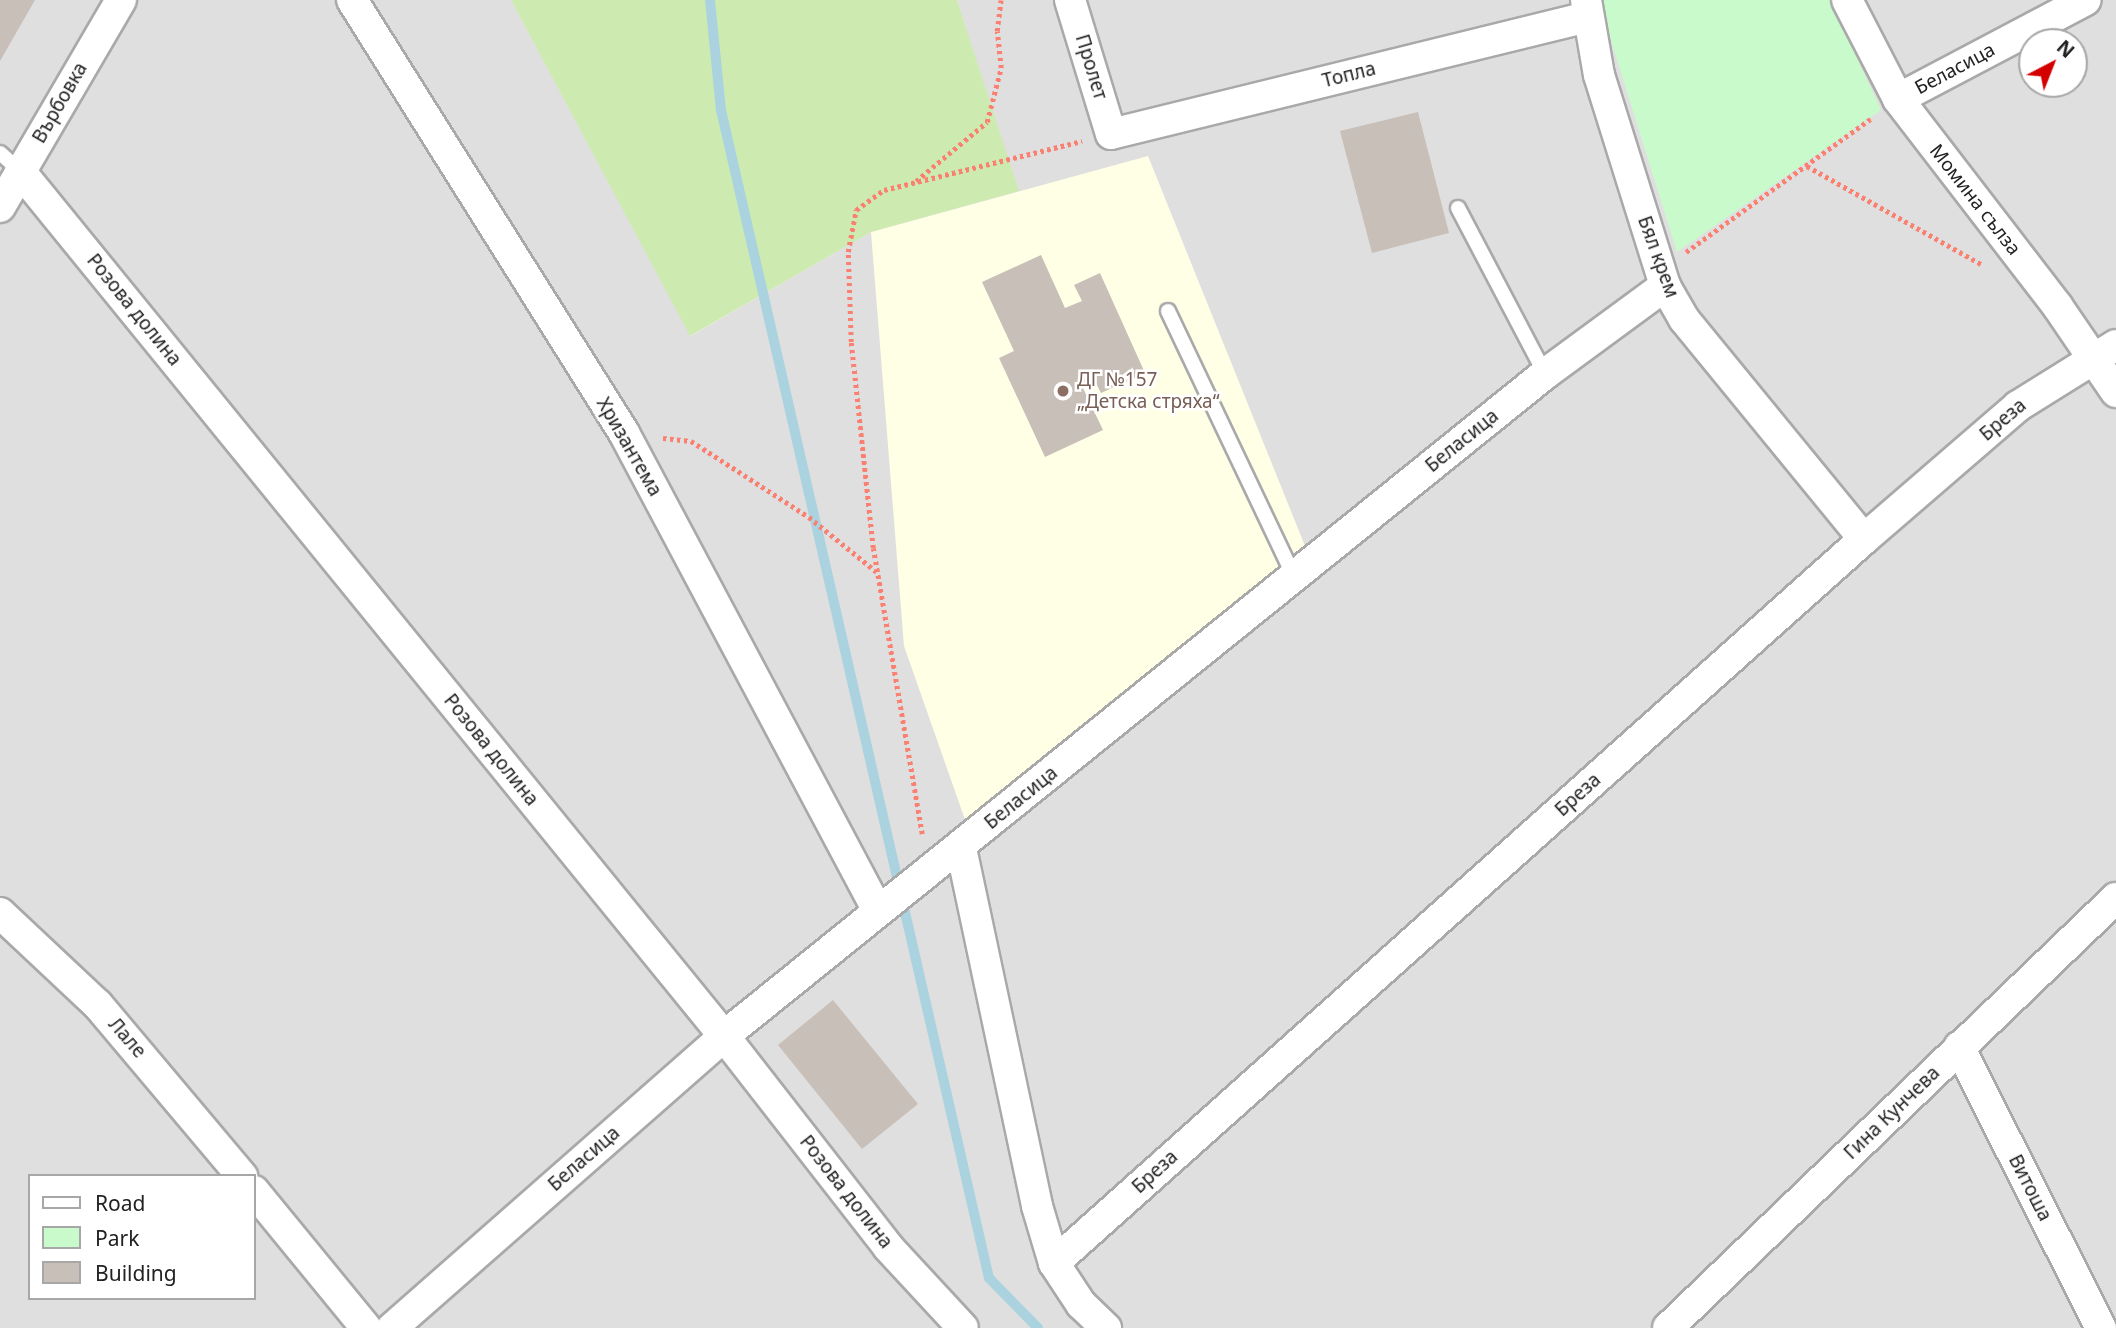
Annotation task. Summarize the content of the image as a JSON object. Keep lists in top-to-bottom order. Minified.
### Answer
{"streets":{"street":["Пролет","Беласица","Топла","Върбовка","Момина сълза","Бял крем","Розова долина","Бреза","Хризантема","Лале","Гина Кунчева","Витоша"]},"crossings":[["Пролет","Топла"],["Беласица","Момина сълза"],["Беласица","Бял крем"],["Беласица","Розова долина"],["Беласица","Хризантема"],["Топла","Бял крем"],["Върбовка","Розова долина"],["Момина сълза","Бреза"],["Бял крем","Бреза"],["Гина Кунчева","Витоша"]],"places":["ДГ №157 „Детска стряха“"],"legend":["Road","Park","Building"],"north":"top right"}
